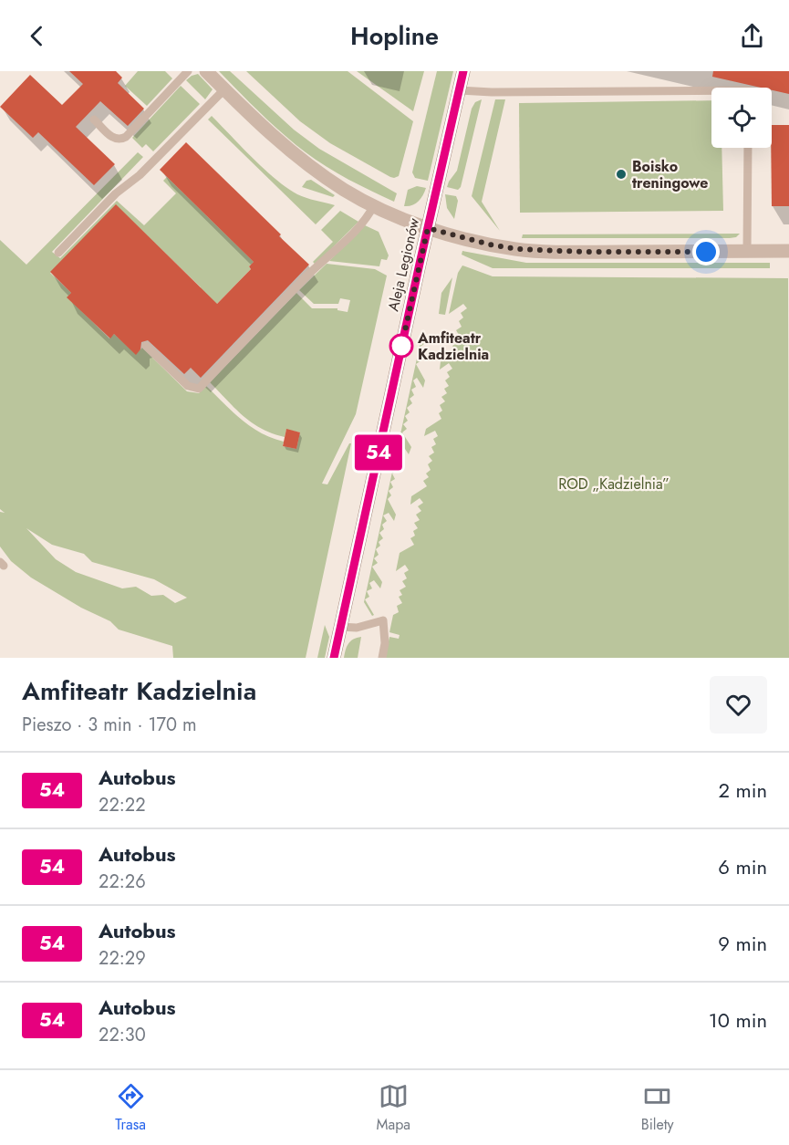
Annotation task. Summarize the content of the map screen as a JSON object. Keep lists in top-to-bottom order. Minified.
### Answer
{"streets":{"street":["Aleja Legionów"]},"parks":["ROD „Kadzielnia”"],"places":["Boisko treningowe","Amfiteatr Kadzielnia"],"lines":["bus line 54"],"page":{"header":"Hopline","on_map":"54","heading":["Amfiteatr Kadzielnia","Pieszo · 3 min · 170 m"],"list":[{"mark":"54","name":"Autobus","note":"22:22","value":"2 min"},{"mark":"54","name":"Autobus","note":"22:26","value":"6 min"},{"mark":"54","name":"Autobus","note":"22:29","value":"9 min"},{"mark":"54","name":"Autobus","note":"22:30","value":"10 min"}],"tabs":["Trasa","Mapa","Bilety"]}}
